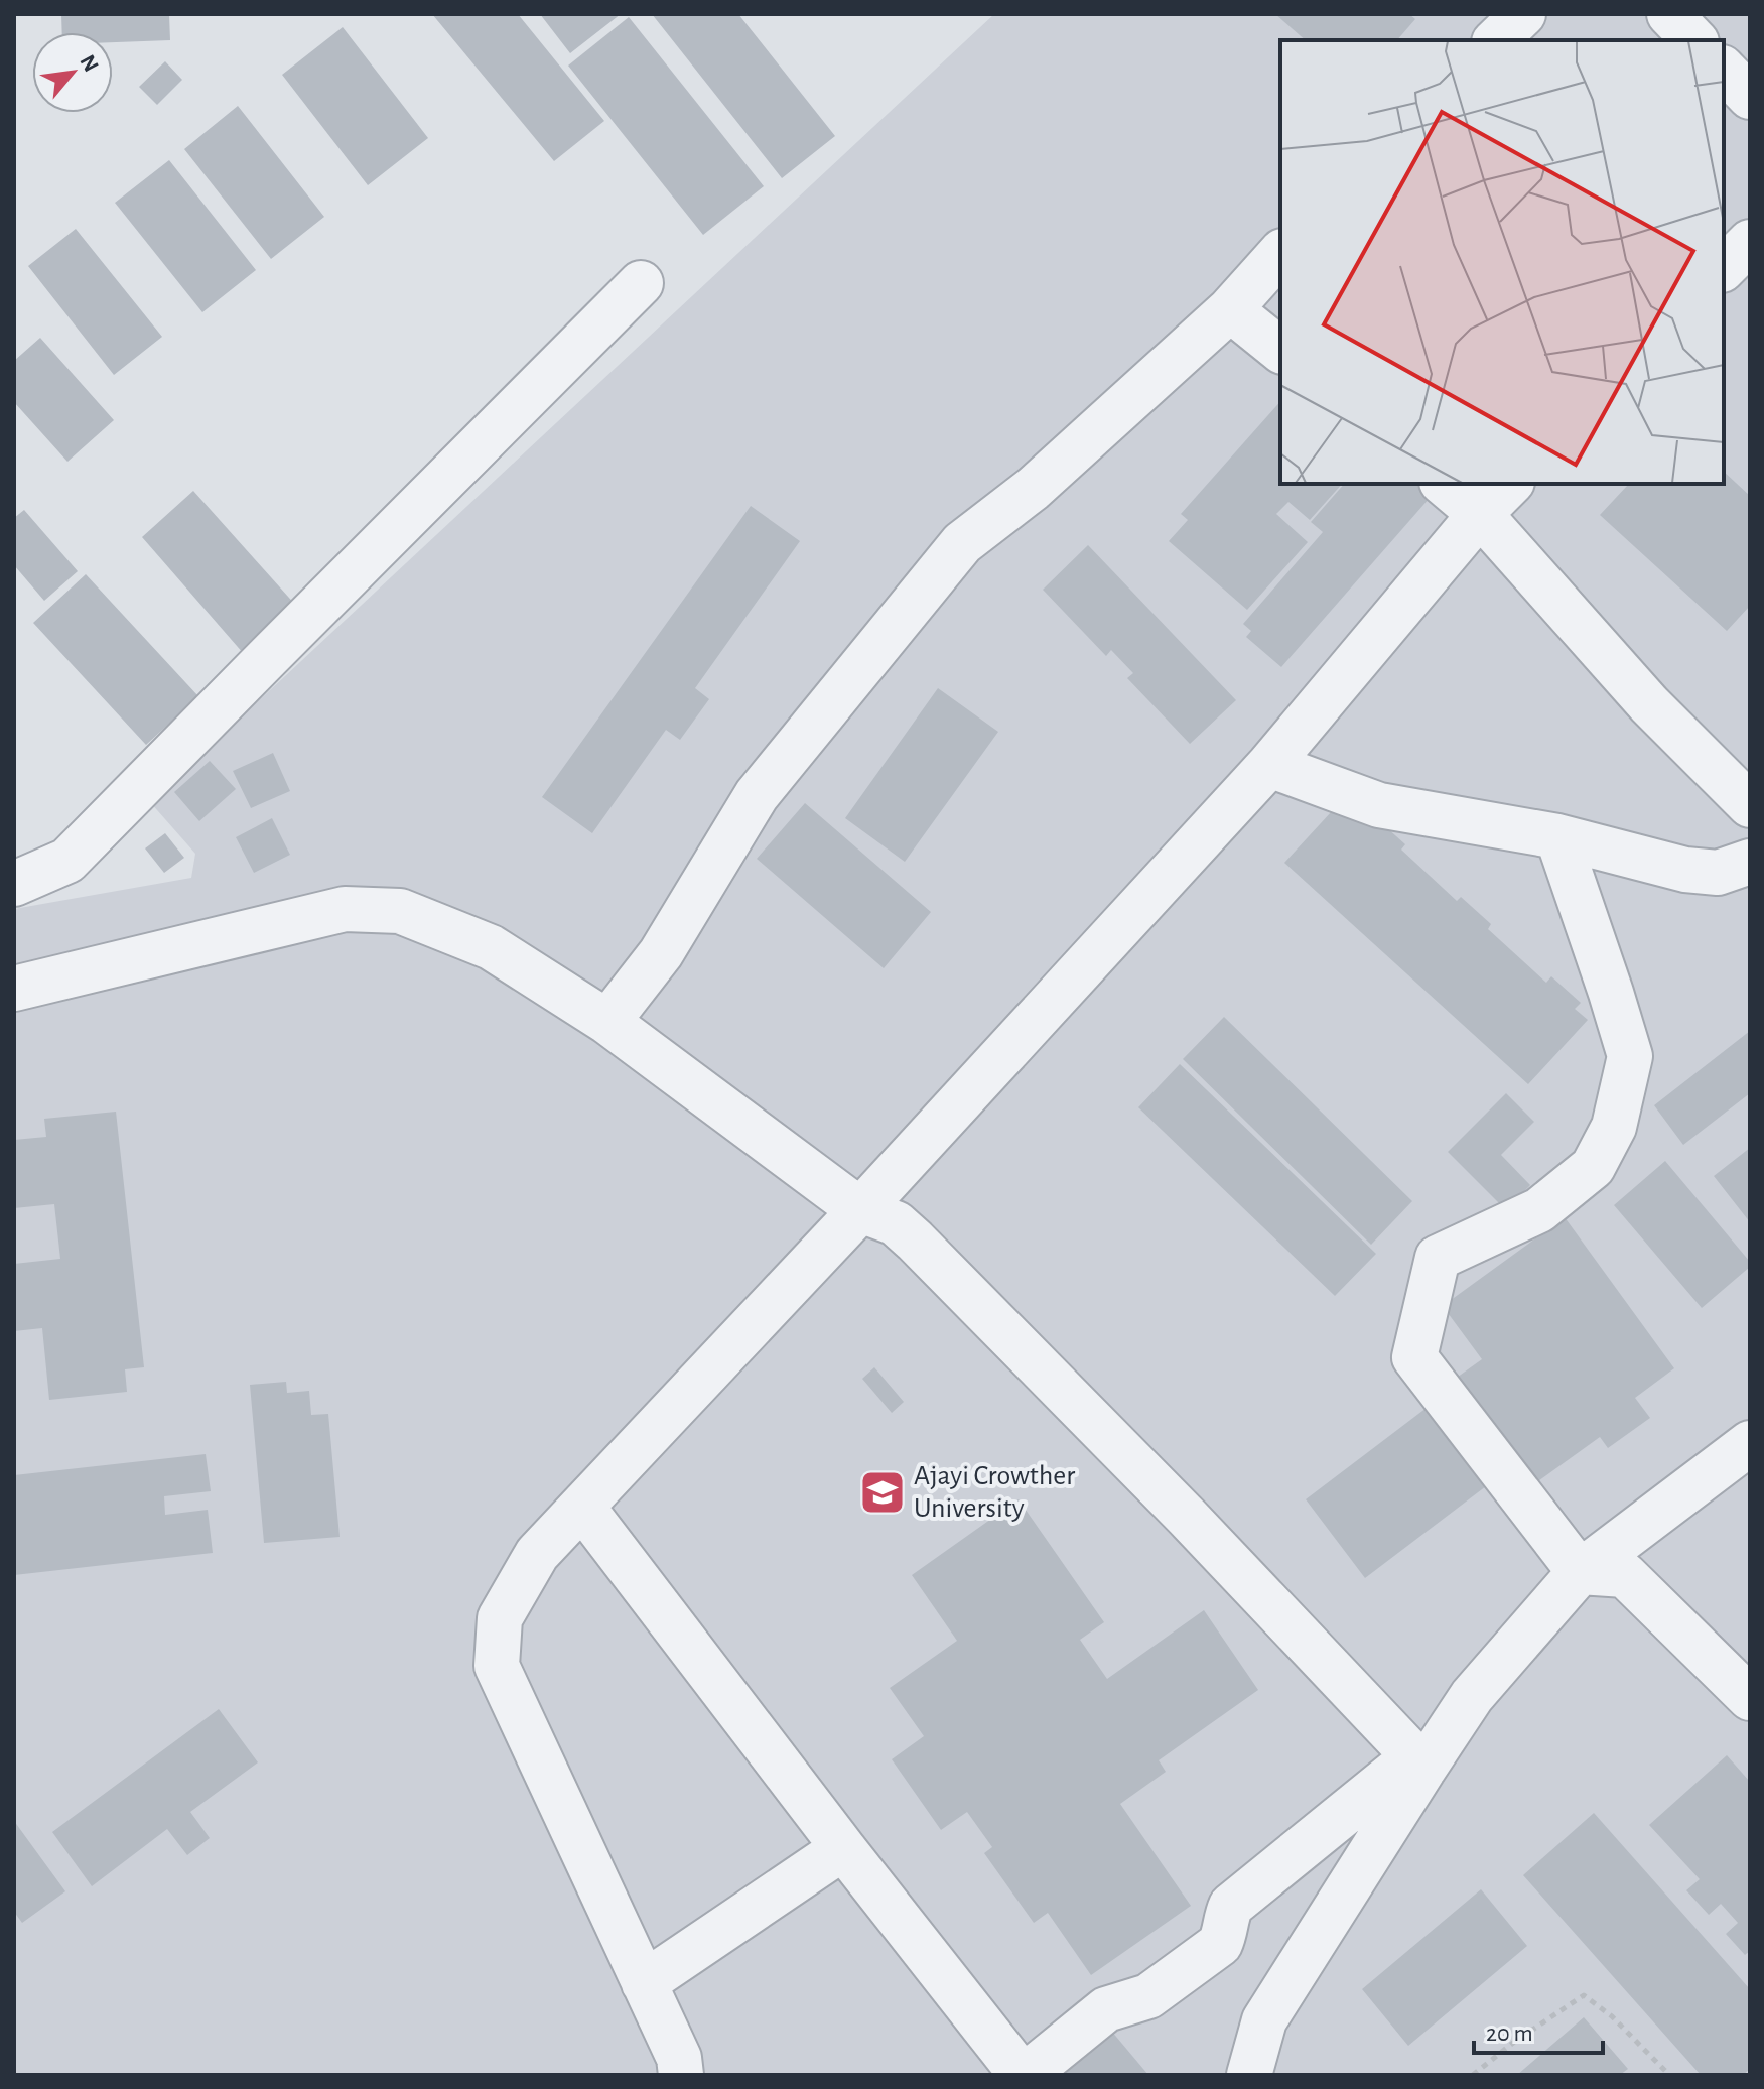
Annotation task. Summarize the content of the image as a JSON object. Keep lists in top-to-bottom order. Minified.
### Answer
{"places":{"school or university":["Ajayi Crowther University"]},"scale_bar":"20 m","north":"top right"}
